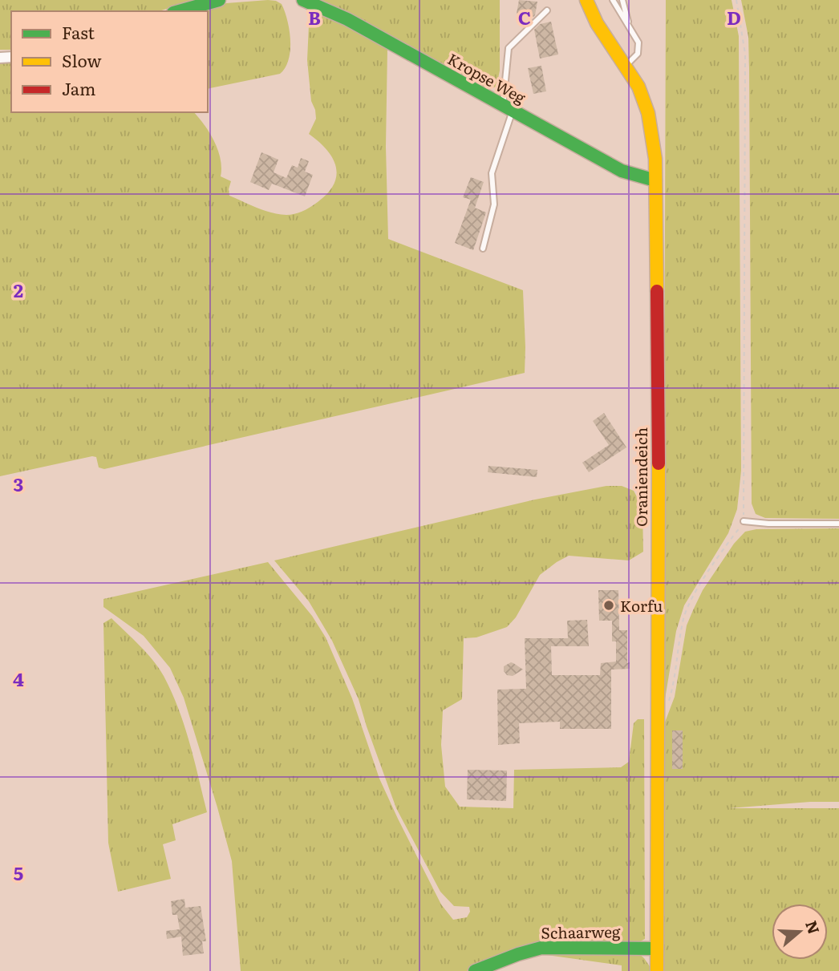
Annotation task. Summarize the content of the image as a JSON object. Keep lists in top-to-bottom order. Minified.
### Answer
{"streets":{"main road":["Kropse Weg","Oraniendeich","Schaarweg"]},"crossings":[["Kropse Weg","Oraniendeich"],["Oraniendeich","Schaarweg"]],"places":["Korfu"],"legend":["Fast","Slow","Jam"],"north":"right","grid":{"columns":["B","C","D"],"rows":["2","3","4","5"]}}
